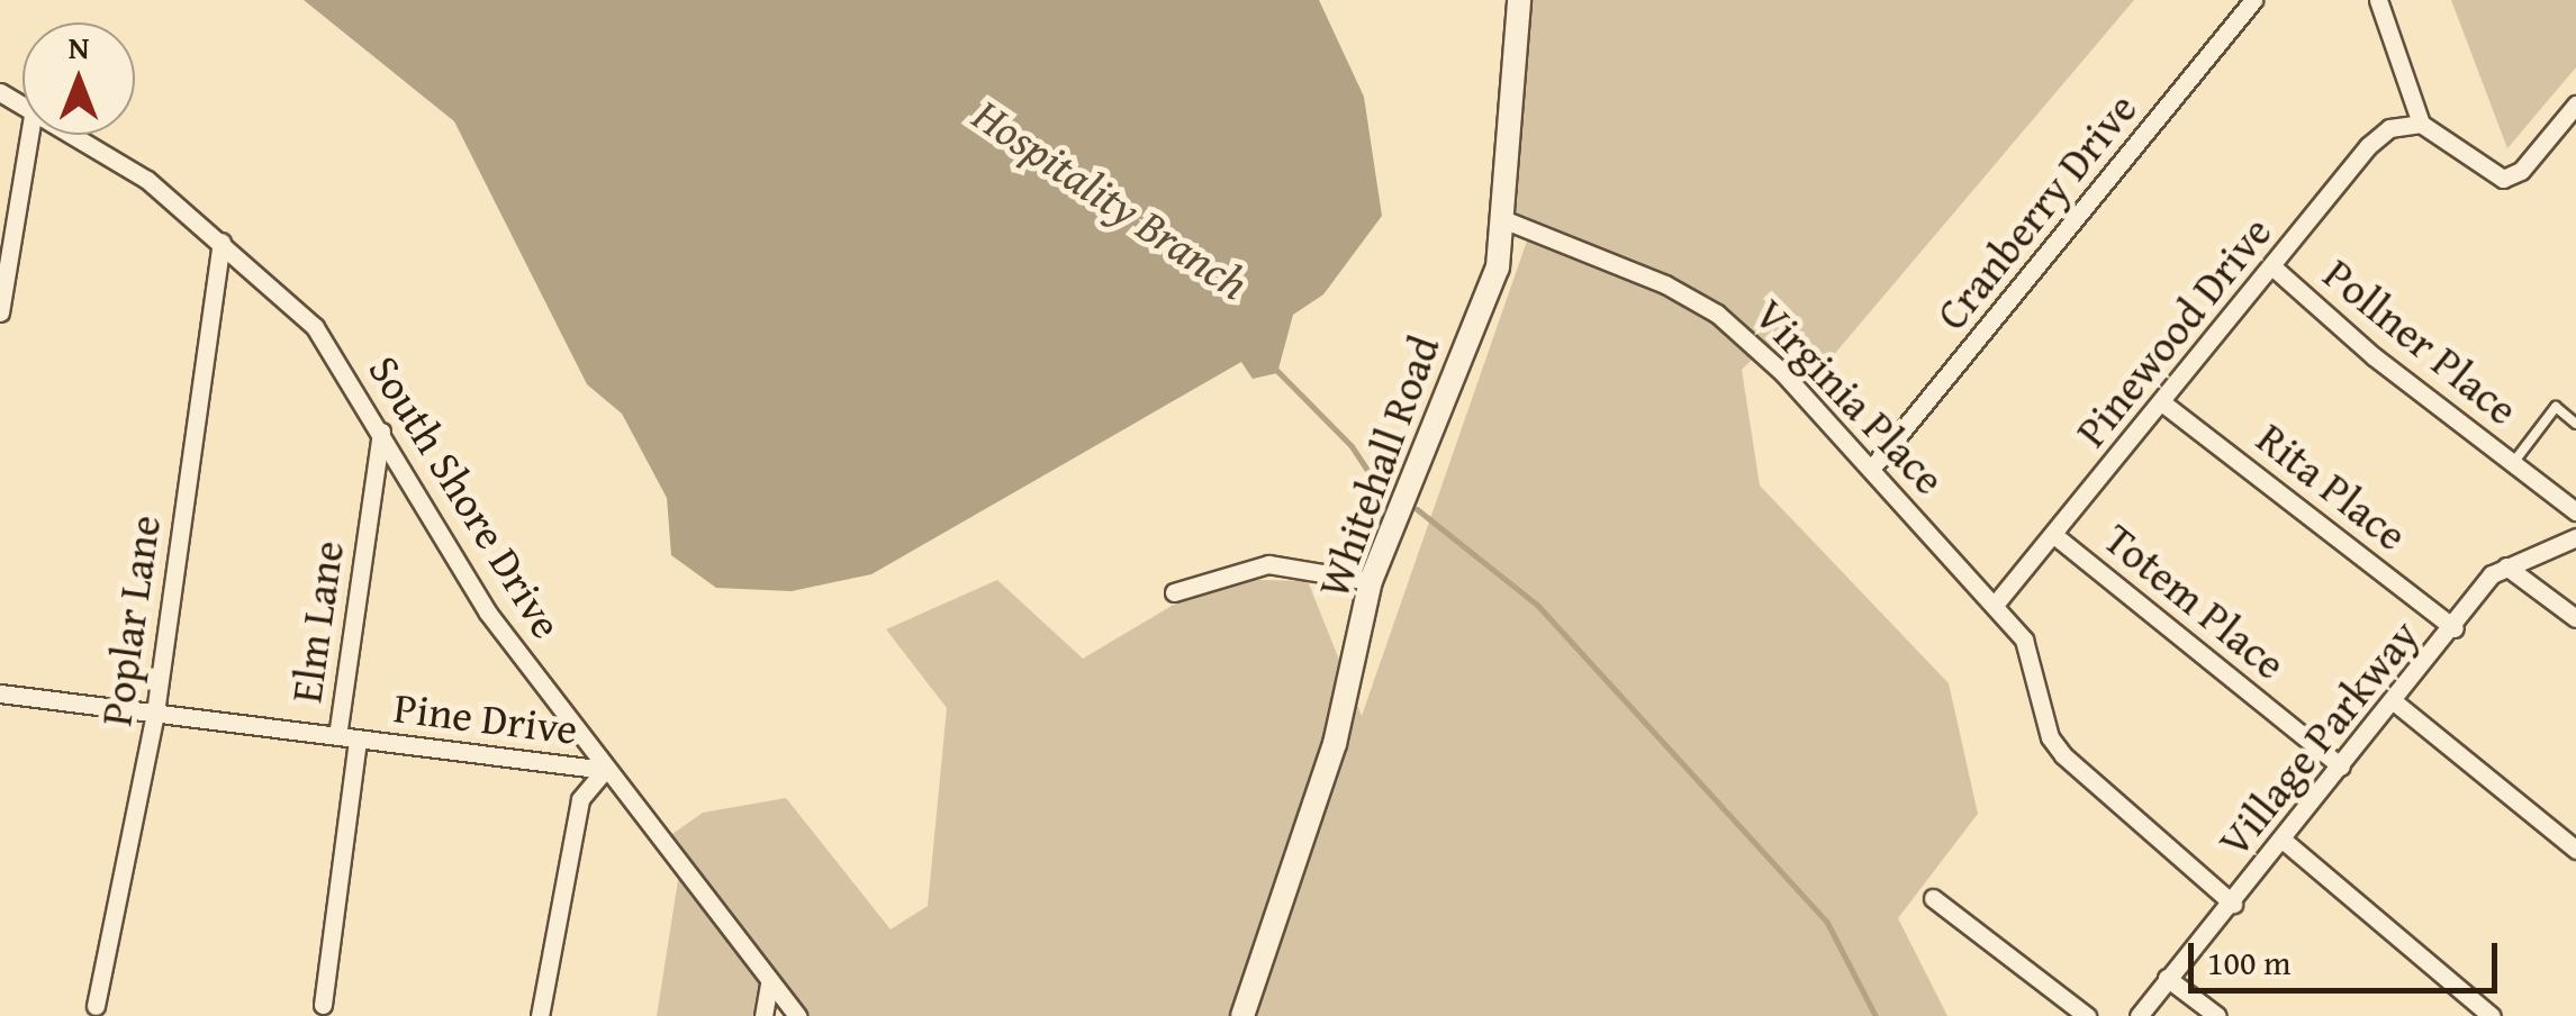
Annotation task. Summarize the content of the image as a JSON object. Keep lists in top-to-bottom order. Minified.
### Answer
{"streets":{"street":["Cranberry Drive","Pinewood Drive","Pollner Place","Virginia Place","Whitehall Road","Rita Place","South Shore Drive","Totem Place","Poplar Lane","Elm Lane","Pine Drive","Village Parkway"]},"crossings":[["Cranberry Drive","Virginia Place"],["Pinewood Drive","Pollner Place"],["Pinewood Drive","Virginia Place"],["Pinewood Drive","Rita Place"],["Pinewood Drive","Totem Place"],["Virginia Place","Whitehall Road"],["Virginia Place","Village Parkway"],["Rita Place","Village Parkway"],["South Shore Drive","Poplar Lane"],["South Shore Drive","Elm Lane"],["South Shore Drive","Pine Drive"],["Totem Place","Village Parkway"],["Poplar Lane","Pine Drive"],["Elm Lane","Pine Drive"]],"water":["Hospitality Branch"],"scale_bar":"100 m","north":"top"}
